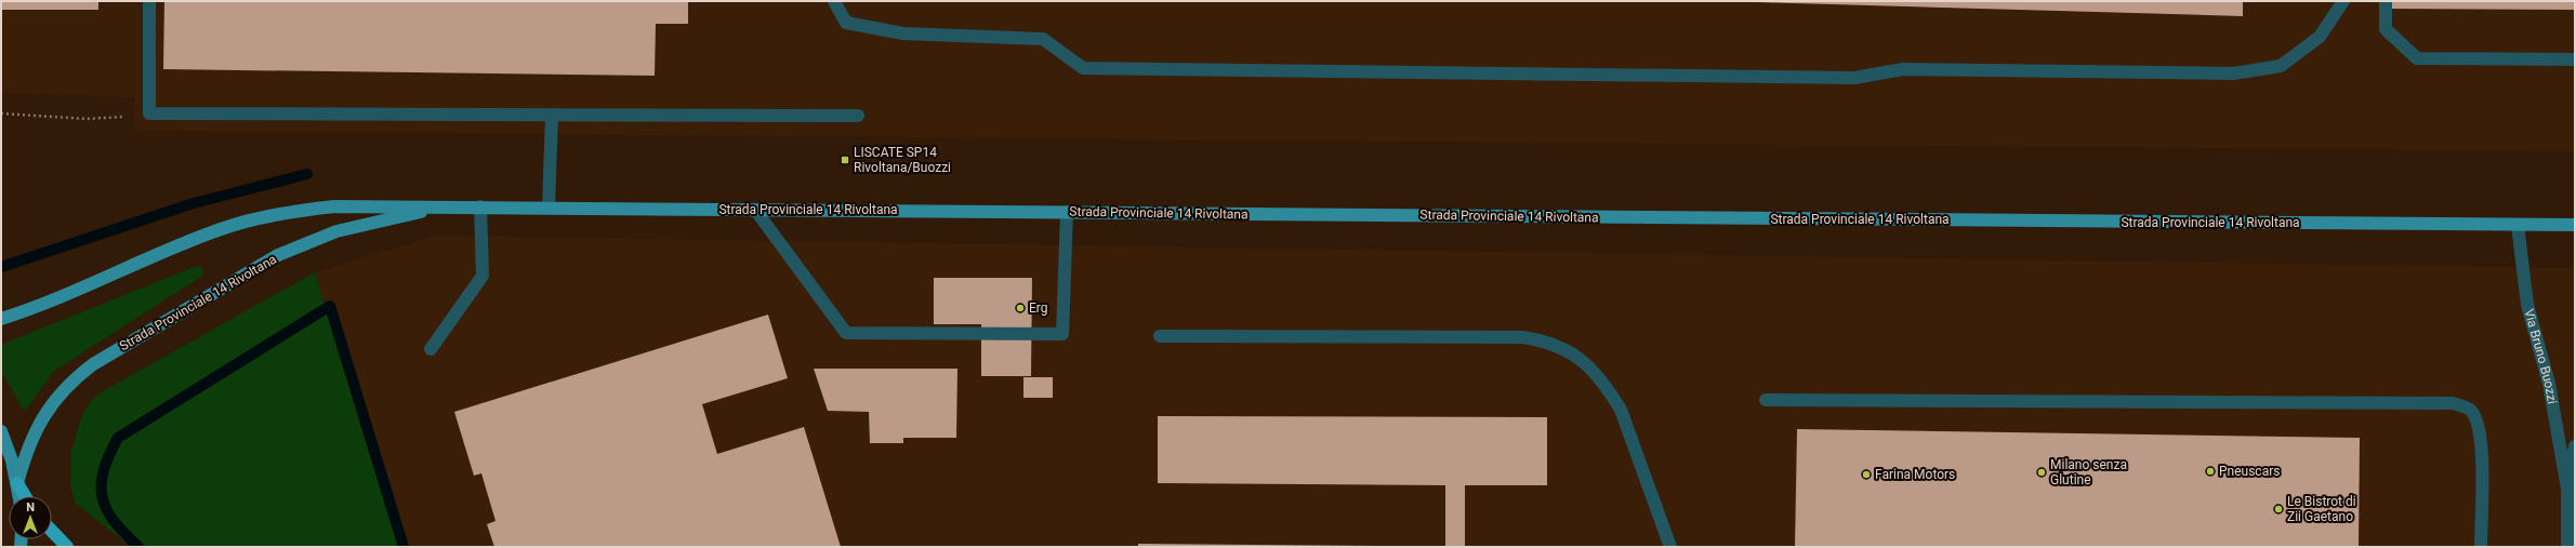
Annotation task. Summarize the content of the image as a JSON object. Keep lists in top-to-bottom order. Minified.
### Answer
{"streets":{"main road":["Strada Provinciale 14 Rivoltana"],"street":["Via Bruno Buozzi"]},"crossings":[["Strada Provinciale 14 Rivoltana","Via Bruno Buozzi"]],"places":{"transit":["LISCATE SP14 Rivoltana/Buozzi"],"other":["Erg","Pneuscars","Milano senza Glutine","Farina Motors","Le Bistrot di Zii Gaetano"]},"north":"top"}
